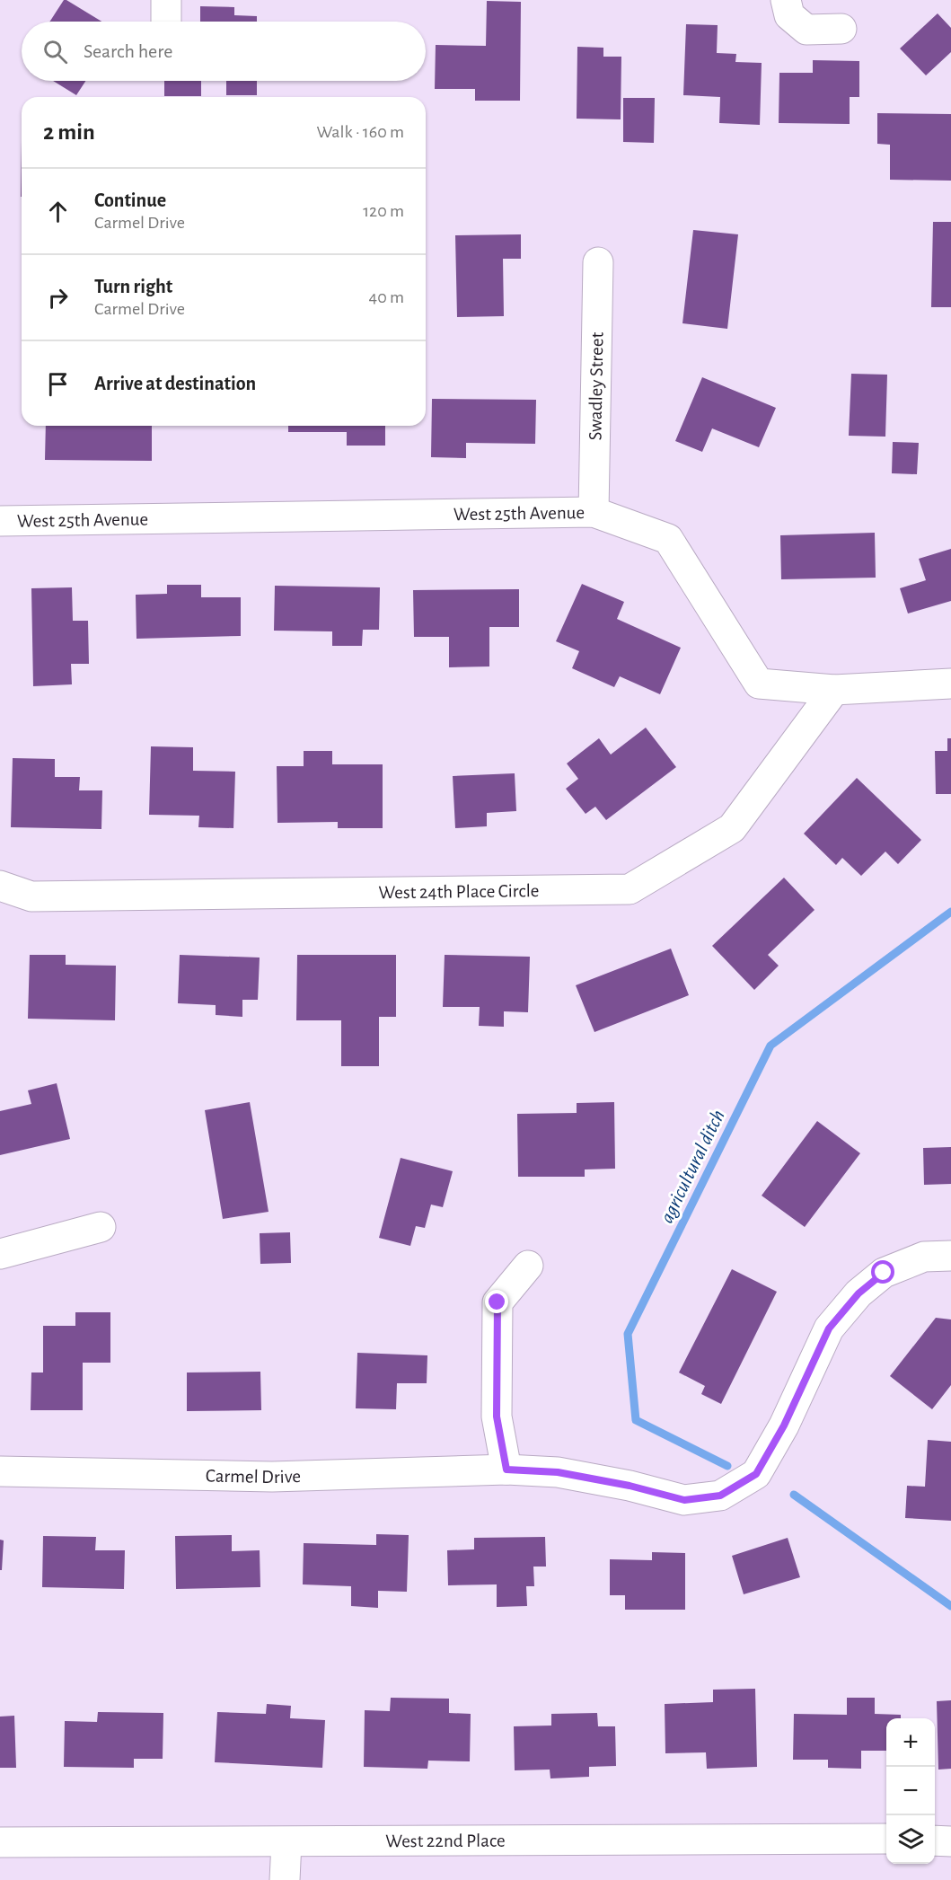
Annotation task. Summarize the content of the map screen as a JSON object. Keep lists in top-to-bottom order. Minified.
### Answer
{"streets":{"street":["Swadley Street","West 25th Avenue","West 24th Place Circle","Carmel Drive","West 22nd Place"]},"crossings":[["Swadley Street","West 25th Avenue"],["West 25th Avenue","West 24th Place Circle"]],"water":["agricultural ditch"],"page":{"search":"Search here","heading":["2 min","Walk · 160 m"],"list":[["Continue","Carmel Drive","120 m"],["Turn right","Carmel Drive","40 m"],"Arrive at destination"],"map_buttons":["+","−"]}}
